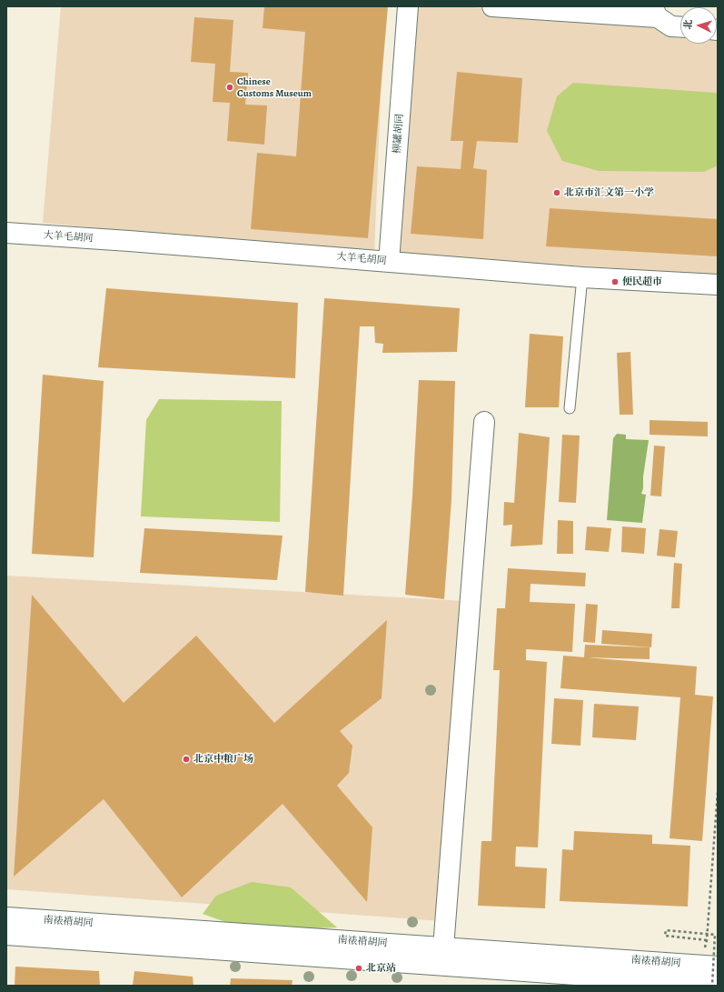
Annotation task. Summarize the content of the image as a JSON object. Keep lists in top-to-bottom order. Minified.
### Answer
{"streets":{"street":["柳罐胡同","大羊毛胡同","南裱褙胡同"]},"crossings":[["柳罐胡同","大羊毛胡同"]],"places":["Chinese Customs Museum","北京市汇文第一小学","便民超市","北京中粮广场","北京站"],"north":"left"}
